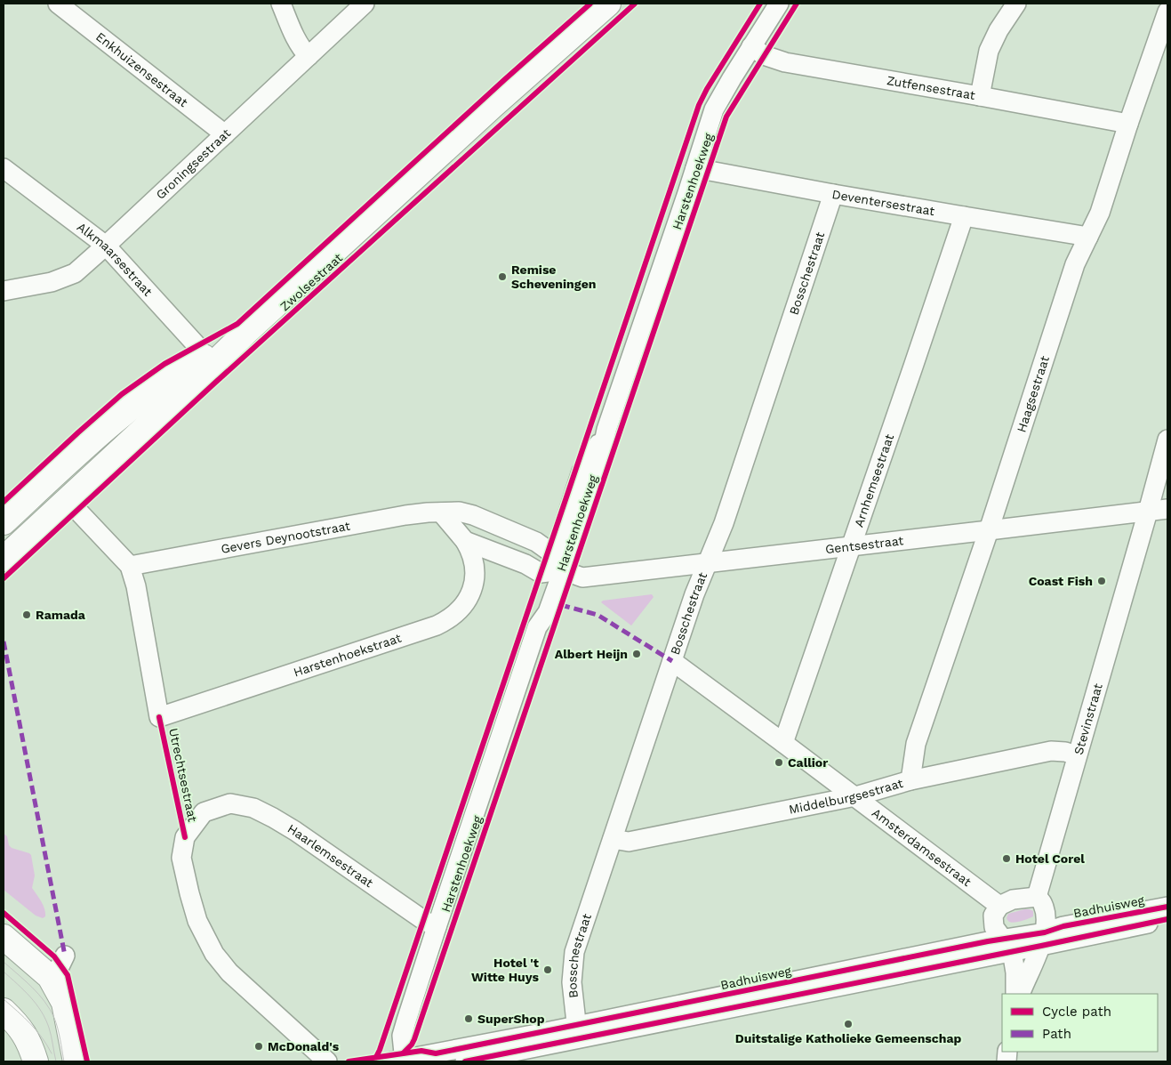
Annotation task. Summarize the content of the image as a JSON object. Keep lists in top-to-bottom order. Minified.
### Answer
{"streets":{"main road":["Zwolsestraat"],"street":["Enkhuizensestraat","Zutfensestraat","Groningsestraat","Harstenhoekweg","Deventersestraat","Alkmaarsestraat","Bosschestraat","Haagsestraat","Arnhemsestraat","Gevers Deynootstraat","Gentsestraat","Harstenhoekstraat","Stevinstraat","Utrechtsestraat","Middelburgsestraat","Amsterdamsestraat","Haarlemsestraat","Badhuisweg"]},"crossings":[["Enkhuizensestraat","Groningsestraat"],["Zutfensestraat","Harstenhoekweg"],["Zutfensestraat","Haagsestraat"],["Groningsestraat","Alkmaarsestraat"],["Harstenhoekweg","Deventersestraat"],["Harstenhoekweg","Gevers Deynootstraat"],["Harstenhoekweg","Gentsestraat"],["Harstenhoekweg","Haarlemsestraat"],["Harstenhoekweg","Badhuisweg"],["Deventersestraat","Bosschestraat"],["Deventersestraat","Haagsestraat"],["Deventersestraat","Arnhemsestraat"],["Alkmaarsestraat","Zwolsestraat"],["Bosschestraat","Gentsestraat"],["Bosschestraat","Middelburgsestraat"],["Bosschestraat","Amsterdamsestraat"],["Bosschestraat","Badhuisweg"],["Zwolsestraat","Utrechtsestraat"],["Haagsestraat","Gentsestraat"],["Haagsestraat","Middelburgsestraat"],["Arnhemsestraat","Gentsestraat"],["Arnhemsestraat","Amsterdamsestraat"],["Gevers Deynootstraat","Gentsestraat"],["Gevers Deynootstraat","Utrechtsestraat"],["Gentsestraat","Harstenhoekstraat"],["Gentsestraat","Stevinstraat"],["Harstenhoekstraat","Utrechtsestraat"],["Stevinstraat","Middelburgsestraat"],["Stevinstraat","Amsterdamsestraat"],["Stevinstraat","Badhuisweg"],["Utrechtsestraat","Haarlemsestraat"],["Middelburgsestraat","Amsterdamsestraat"],["Amsterdamsestraat","Badhuisweg"]],"places":["Remise Scheveningen","Coast Fish","Ramada","Albert Heijn","Callior","Hotel Corel","Hotel 't Witte Huys","SuperShop","Duitstalige Katholieke Gemeenschap","McDonald's"],"legend":["Cycle path","Path"]}
